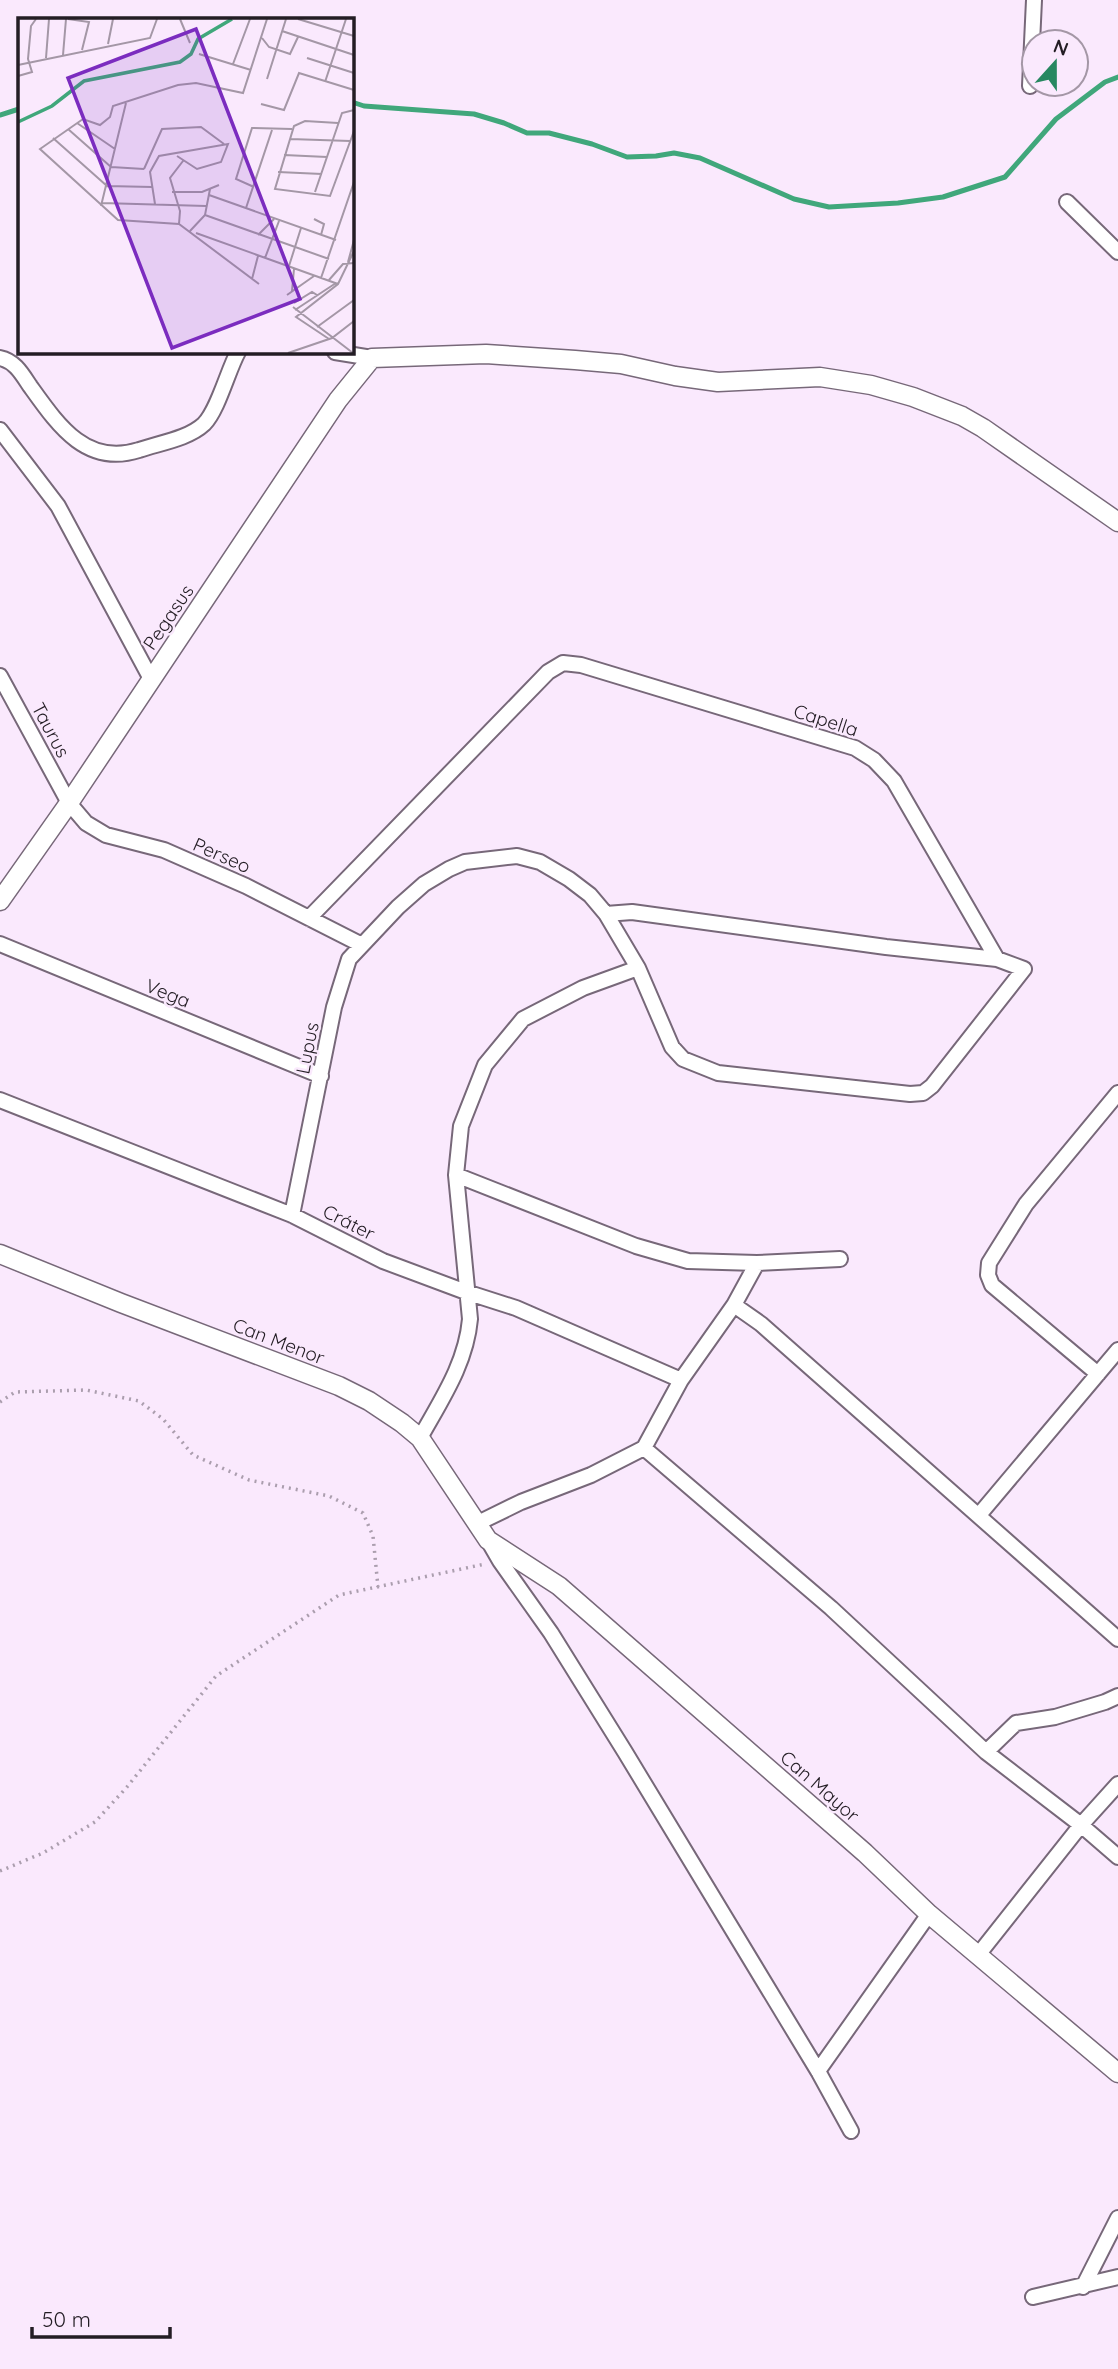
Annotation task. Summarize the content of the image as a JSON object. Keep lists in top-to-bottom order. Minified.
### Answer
{"streets":{"street":["Pegasus","Capella","Taurus","Perseo","Vega","Lupus","Cráter","Can Menor","Can Mayor"]},"crossings":[["Pegasus","Taurus"],["Pegasus","Perseo"],["Capella","Perseo"],["Capella","Lupus"],["Taurus","Perseo"],["Perseo","Lupus"],["Vega","Lupus"],["Lupus","Cráter"],["Can Menor","Can Mayor"]],"scale_bar":"50 m","north":"top"}
